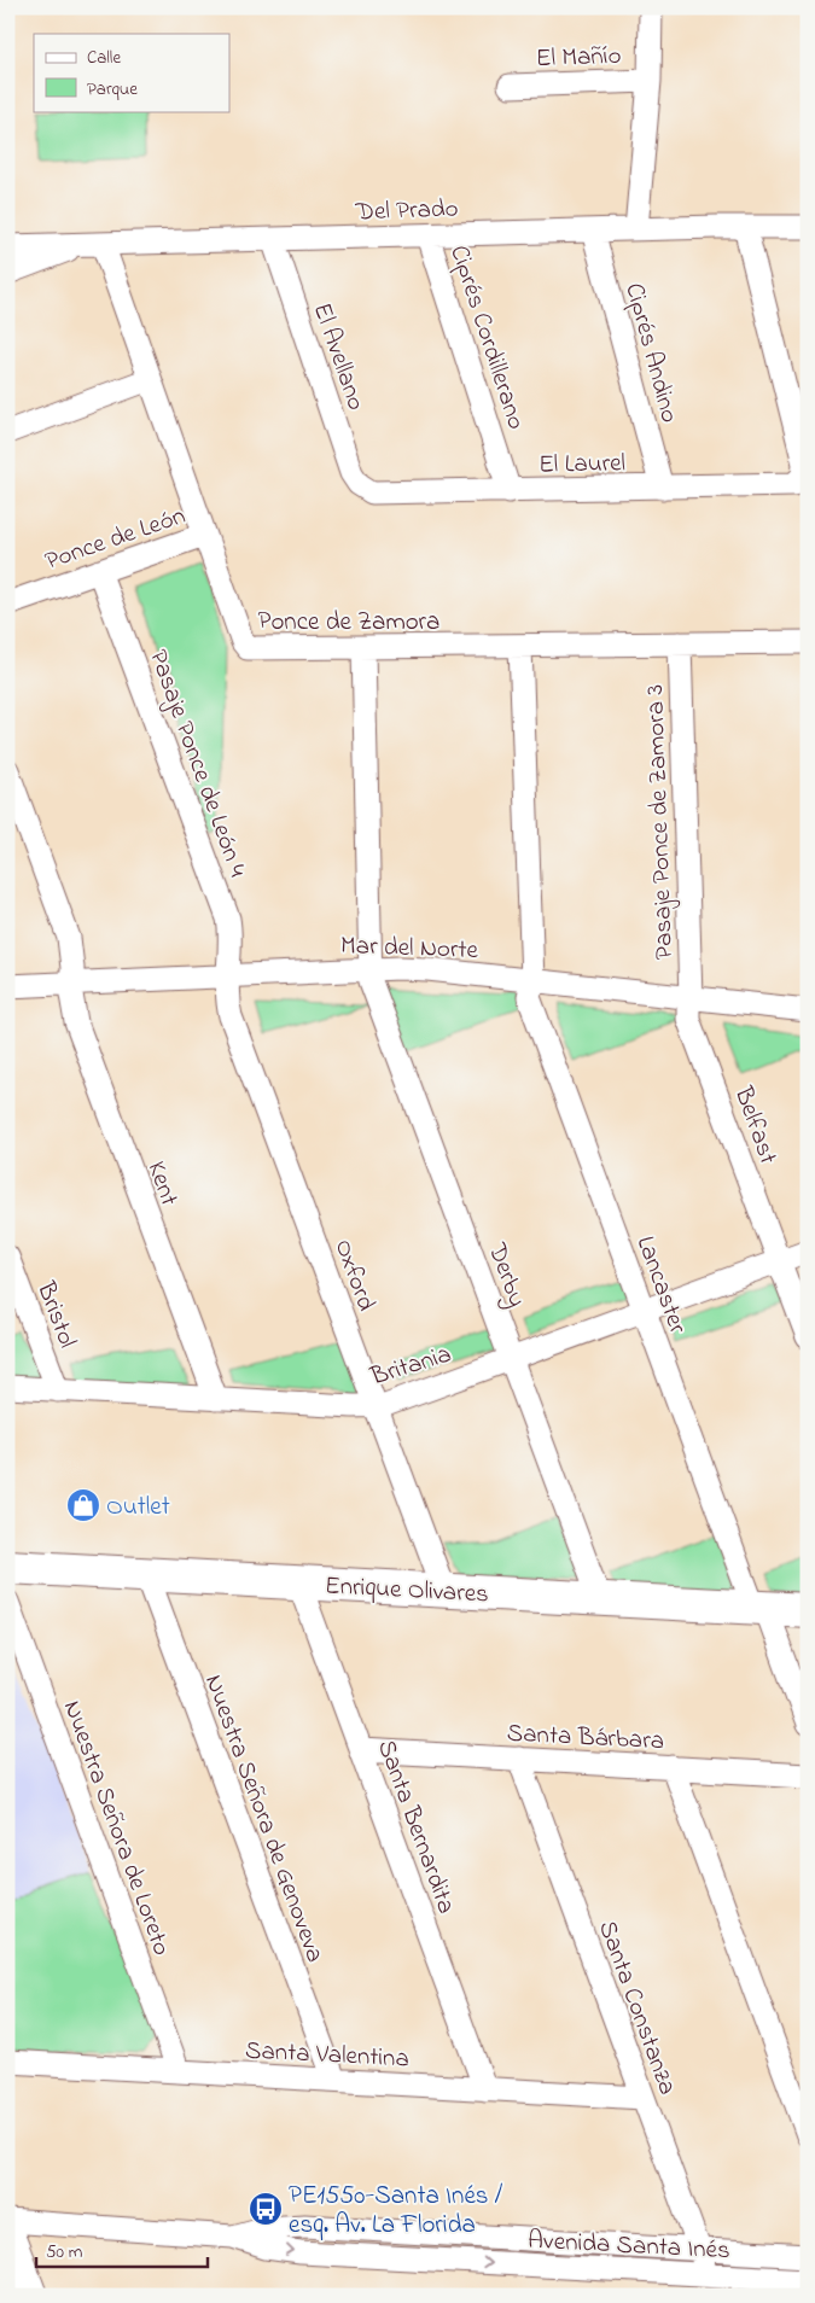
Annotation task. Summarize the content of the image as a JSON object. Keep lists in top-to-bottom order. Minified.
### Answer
{"streets":{"street":["El Mañío","Del Prado","Ciprés Cordillerano","Ciprés Andino","El Avellano","El Laurel","Ponce de León","Ponce de Zamora","Pasaje Ponce de León 4","Pasaje Ponce de Zamora 3","Mar del Norte","Belfast","Kent","Oxford","Derby","Lancaster","Bristol","Britania","Enrique Olivares","Santa Bárbara","Nuestra Señora de Genoveva","Santa Bernardita","Nuestra Señora de Loreto","Santa Constanza","Santa Valentina","Avenida Santa Inés"]},"crossings":[["Del Prado","Ciprés Cordillerano"],["Del Prado","Ciprés Andino"],["Del Prado","El Avellano"],["Del Prado","El Laurel"],["Del Prado","Ponce de Zamora"],["Ciprés Cordillerano","El Laurel"],["Ciprés Andino","El Laurel"],["El Avellano","El Laurel"],["Ponce de León","Ponce de Zamora"],["Ponce de León","Pasaje Ponce de León 4"],["Ponce de Zamora","Pasaje Ponce de Zamora 3"],["Ponce de Zamora","Derby"],["Ponce de Zamora","Lancaster"],["Pasaje Ponce de León 4","Mar del Norte"],["Pasaje Ponce de León 4","Oxford"],["Pasaje Ponce de Zamora 3","Mar del Norte"],["Pasaje Ponce de Zamora 3","Belfast"],["Mar del Norte","Belfast"],["Mar del Norte","Kent"],["Mar del Norte","Oxford"],["Mar del Norte","Derby"],["Mar del Norte","Lancaster"],["Belfast","Britania"],["Kent","Britania"],["Oxford","Britania"],["Oxford","Enrique Olivares"],["Derby","Britania"],["Derby","Enrique Olivares"],["Lancaster","Britania"],["Lancaster","Enrique Olivares"],["Bristol","Britania"],["Enrique Olivares","Nuestra Señora de Genoveva"],["Enrique Olivares","Santa Bernardita"],["Santa Bárbara","Santa Bernardita"],["Santa Bárbara","Santa Constanza"],["Nuestra Señora de Genoveva","Santa Valentina"],["Santa Bernardita","Santa Valentina"],["Nuestra Señora de Loreto","Santa Valentina"],["Santa Constanza","Santa Valentina"],["Santa Constanza","Avenida Santa Inés"]],"places":{"shop":["Outlet"],"bus stop":["PE1550-Santa Inés / esq. Av. La Florida"]},"legend":["Calle","Parque"],"scale_bar":"50 m"}
